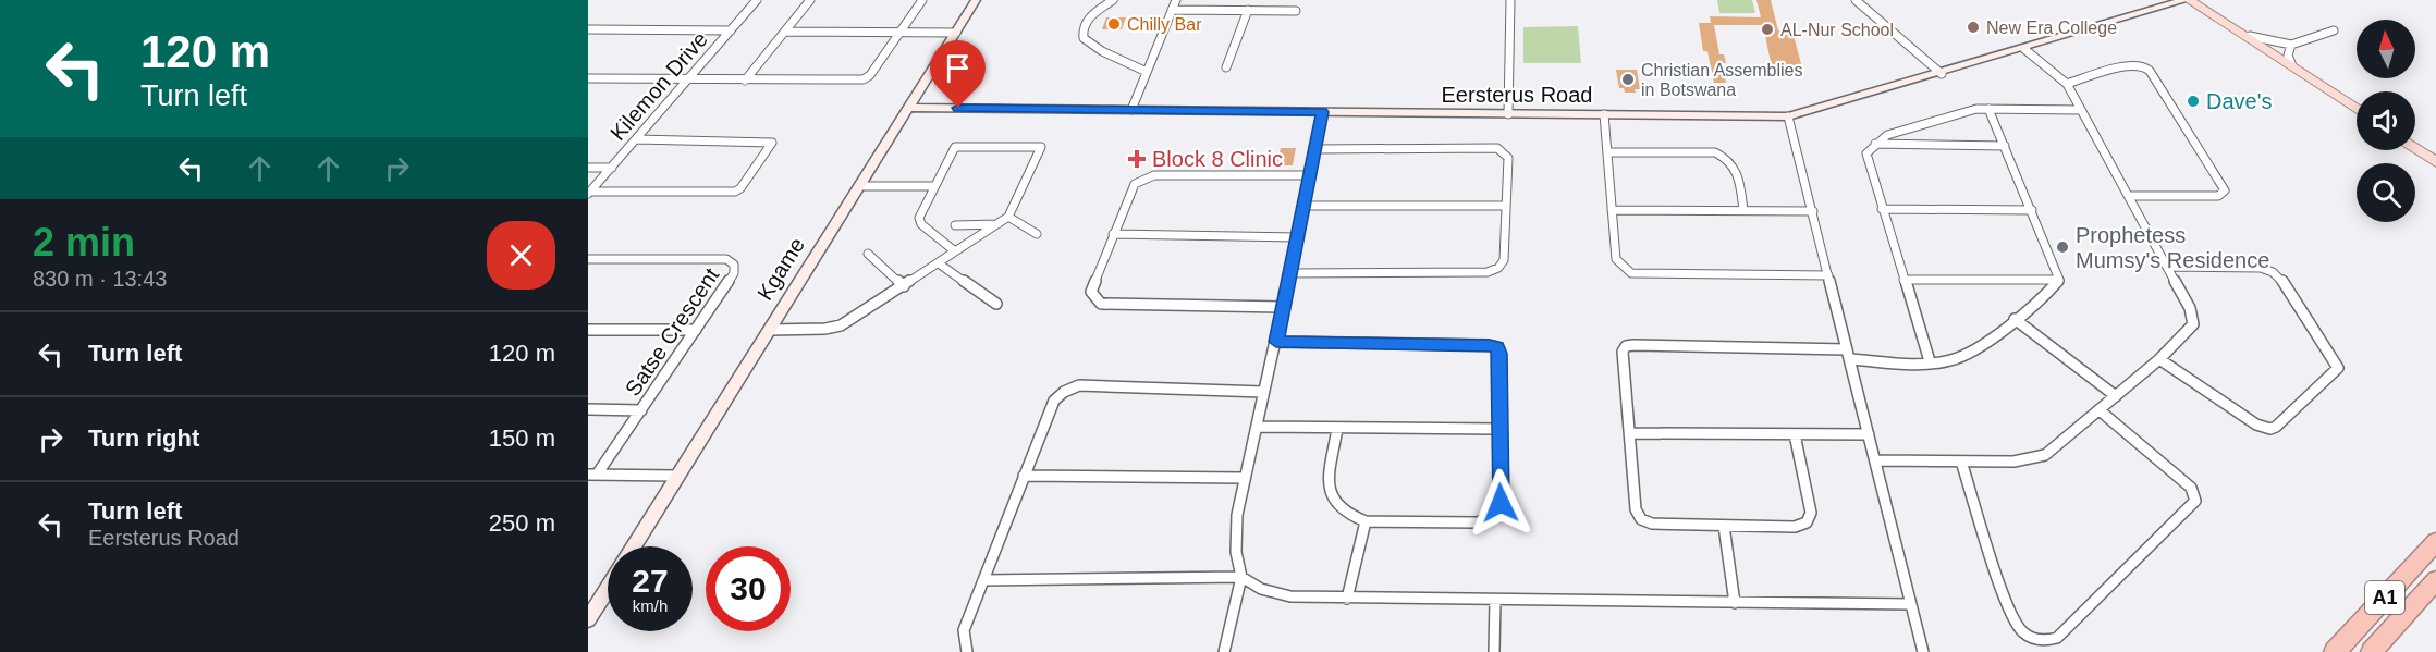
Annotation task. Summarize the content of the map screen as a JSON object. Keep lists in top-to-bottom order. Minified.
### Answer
{"streets":{"highway":["A1"],"street":["Kilemon Drive","Eersterus Road","Kgame","Satse Crescent"]},"crossings":[["Eersterus Road","Kgame"]],"places":{"other":["Chilly Bar","New Era College","AL-Nur School","Christian Assemblies in Botswana","Dave's","Prophetess Mumsy's Residence"],"health":["Block 8 Clinic"]},"north":"top","page":{"turn":["120 m","Turn left"],"heading":["2 min","830 m · 13:43"],"list":[{"name":"Turn left","value":"120 m"},{"name":"Turn right","value":"150 m"},{"name":"Turn left","note":"Eersterus Road","value":"250 m"}],"speed":"27 km/h","limit":"30"}}
